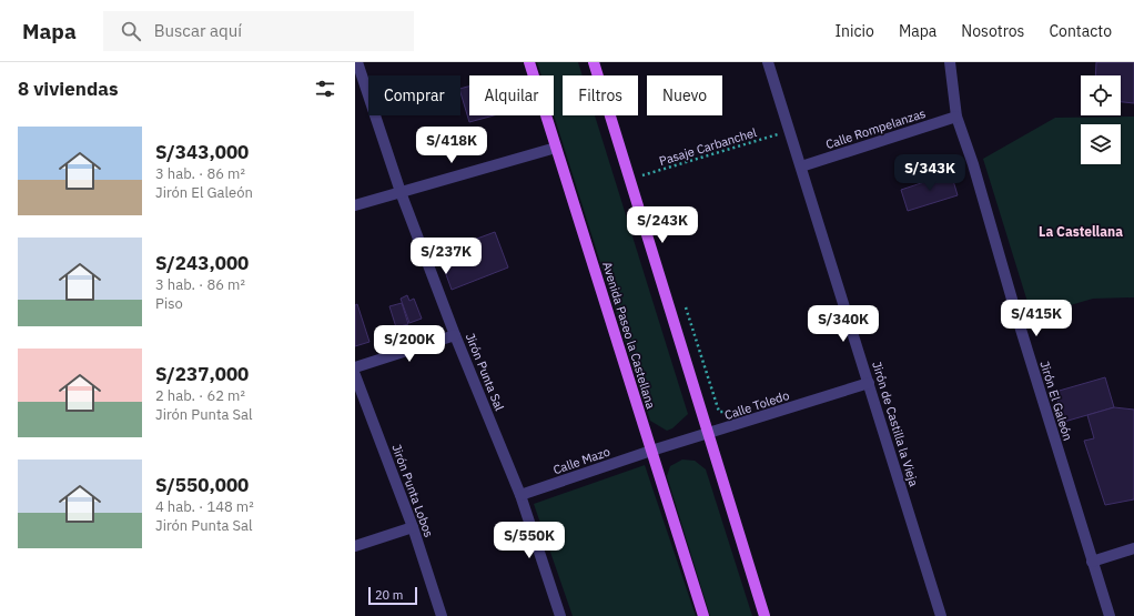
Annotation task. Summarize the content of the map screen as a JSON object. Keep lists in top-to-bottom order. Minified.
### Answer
{"streets":{"main road":["Avenida Paseo la Castellana"],"street":["Calle Rompelanzas","Jirón Punta Sal","Jirón El Galeón","Calle Toledo","Jirón de Castilla la Vieja","Calle Mazo","Jirón Punta Lobos"],"path":["Pasaje Carbanchel"]},"crossings":[["Calle Rompelanzas","Jirón El Galeón"],["Calle Rompelanzas","Jirón de Castilla la Vieja"],["Pasaje Carbanchel","Jirón de Castilla la Vieja"],["Avenida Paseo la Castellana","Calle Toledo"],["Avenida Paseo la Castellana","Calle Mazo"],["Jirón Punta Sal","Calle Mazo"],["Calle Toledo","Jirón de Castilla la Vieja"],["Calle Toledo","Calle Mazo"]],"districts":["La Castellana"],"scale_bar":"20 m","page":{"header":"Mapa","search":"Buscar aquí","nav":["Inicio","Mapa","Nosotros","Contacto"],"heading":"8 viviendas","chip":["Comprar","Alquilar","Filtros","Nuevo"],"list":[{"name":"S/343,000","note":"3 hab. · 86 m² · Jirón El Galeón"},{"name":"S/243,000","note":"3 hab. · 86 m² · Piso"},{"name":"S/237,000","note":"2 hab. · 62 m² · Jirón Punta Sal"},{"name":"S/550,000","note":"4 hab. · 148 m² · Jirón Punta Sal"}],"price":["S/418K","S/343K","S/243K","S/237K","S/415K","S/340K","S/200K","S/550K"],"scale":"20 m"}}
